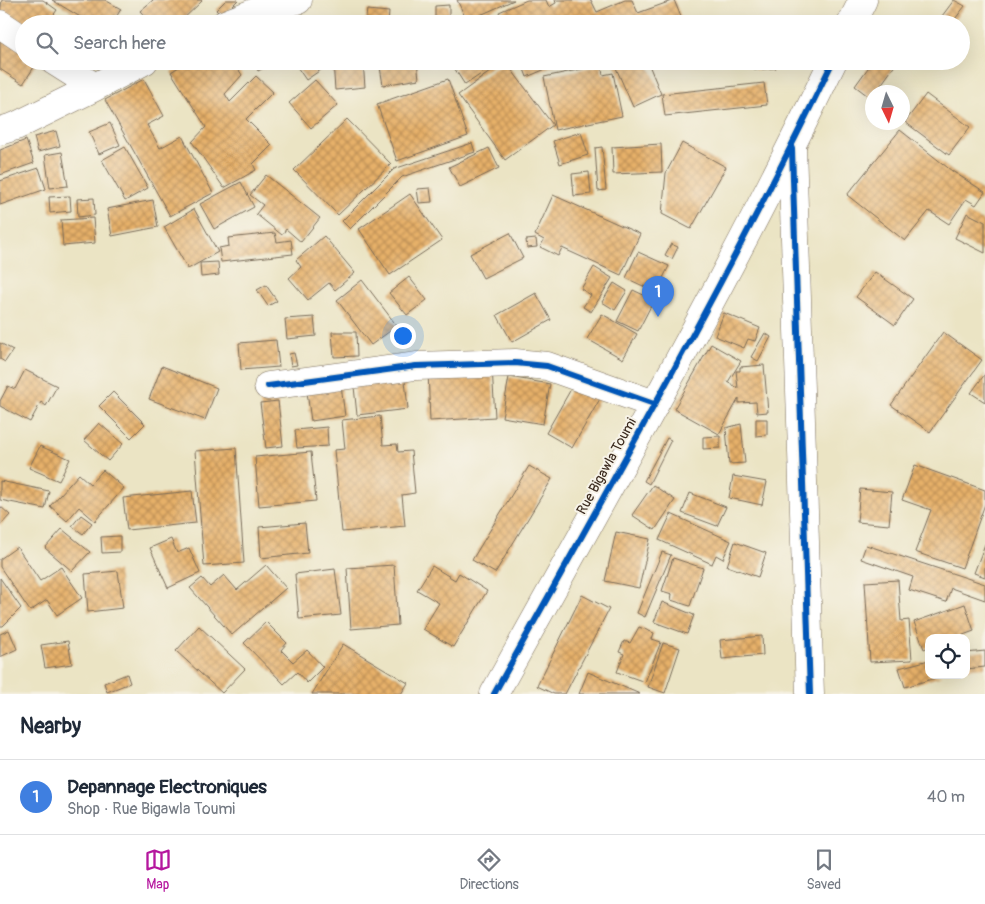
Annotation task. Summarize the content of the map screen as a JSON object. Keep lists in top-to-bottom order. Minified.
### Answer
{"streets":{"street":["Rue Bigawla Toumi"]},"north":"bottom","page":{"search":"Search here","pins":"1","heading":"Nearby","list":[{"mark":"1","name":"Depannage Electroniques","note":"Shop · Rue Bigawla Toumi","value":"40 m"}],"nav":["Map","Directions","Saved"]}}
